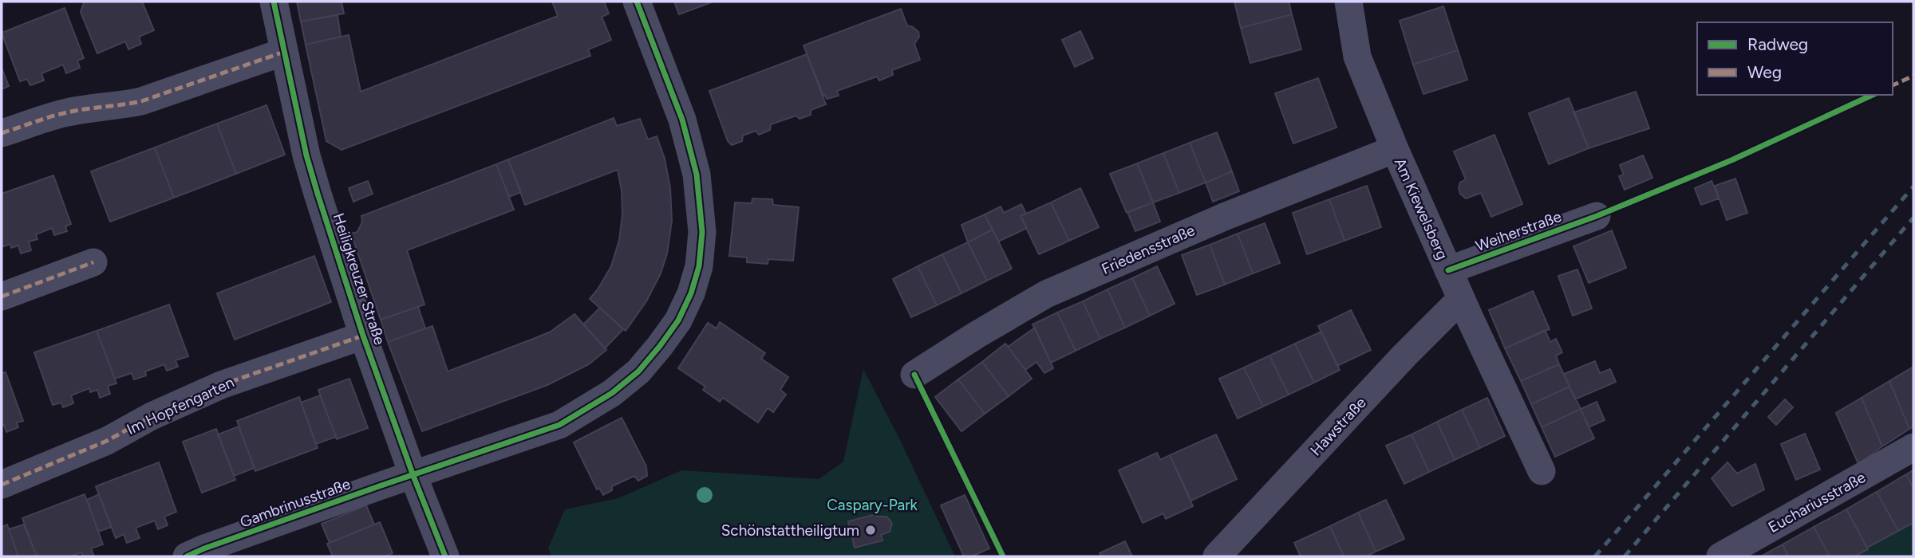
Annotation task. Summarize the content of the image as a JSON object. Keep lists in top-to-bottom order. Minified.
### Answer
{"streets":{"street":["Am Kiewelsberg","Weiherstraße","Friedensstraße","Heiligkreuzer Straße","Im Hopfengarten","Hawstraße","Euchariusstraße","Gambrinusstraße"]},"crossings":[["Am Kiewelsberg","Weiherstraße"],["Am Kiewelsberg","Friedensstraße"],["Am Kiewelsberg","Hawstraße"],["Heiligkreuzer Straße","Im Hopfengarten"],["Heiligkreuzer Straße","Gambrinusstraße"]],"parks":["Caspary-Park"],"places":["Schönstattheiligtum"],"legend":["Radweg","Weg"]}
